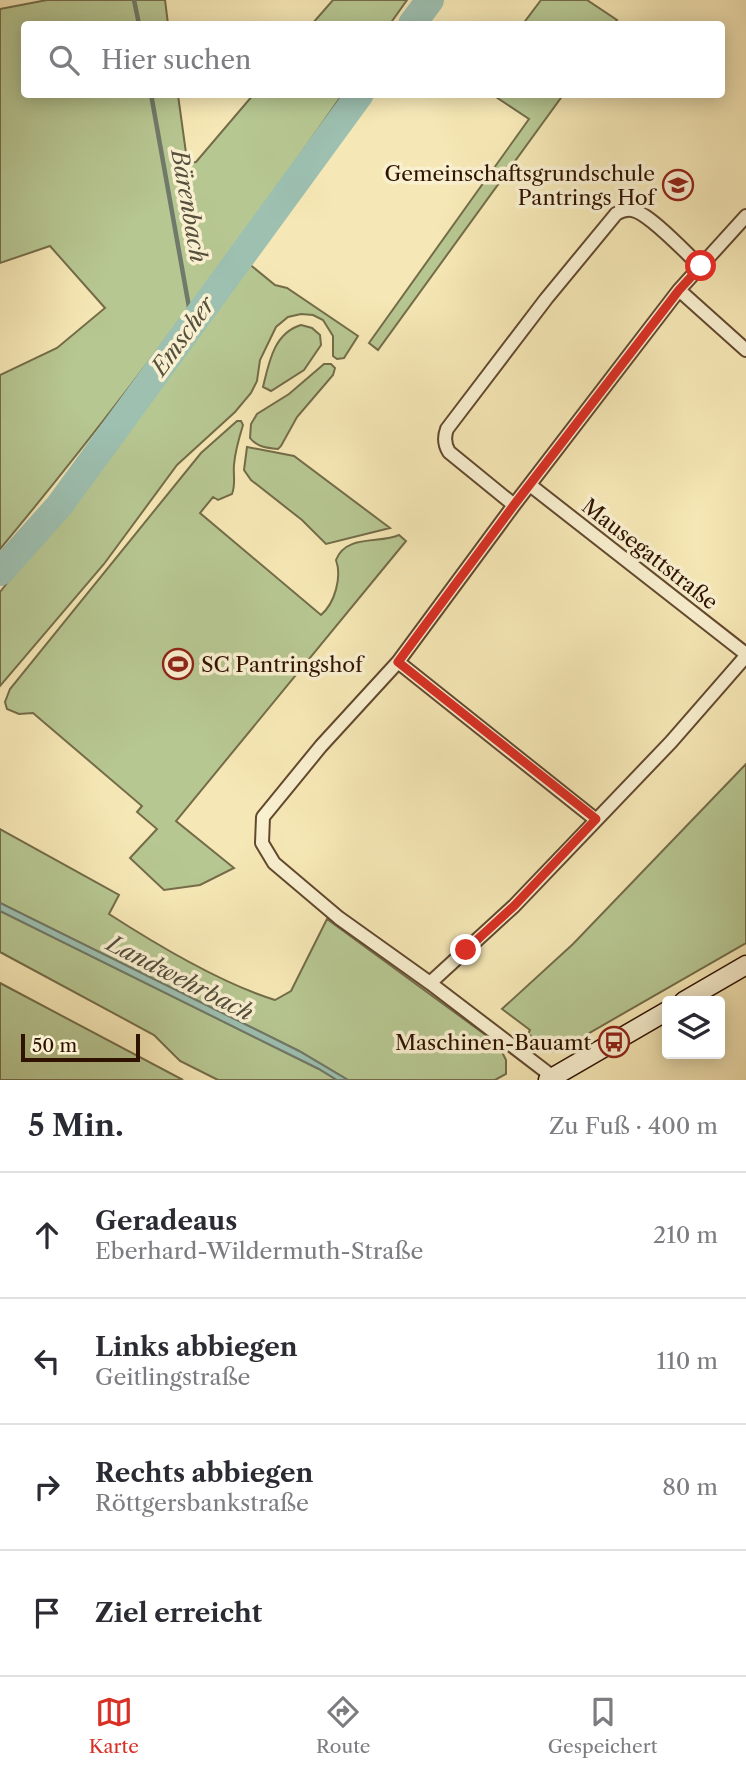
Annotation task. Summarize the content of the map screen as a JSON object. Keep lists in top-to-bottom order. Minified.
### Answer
{"streets":{"street":["Mausegattstraße"]},"water":["Bärenbach","Emscher","Landwehrbach"],"places":{"school or university":["Gemeinschaftsgrundschule Pantrings Hof"],"sports":["SC Pantringshof"],"bus stop":["Maschinen-Bauamt"]},"scale_bar":"50 m","page":{"search":"Hier suchen","scale":"50 m","heading":["5 Min.","Zu Fuß · 400 m"],"list":[["Geradeaus","Eberhard-Wildermuth-Straße","210 m"],["Links abbiegen","Geitlingstraße","110 m"],["Rechts abbiegen","Röttgersbankstraße","80 m"],"Ziel erreicht"],"nav":["Karte","Route","Gespeichert"]}}
